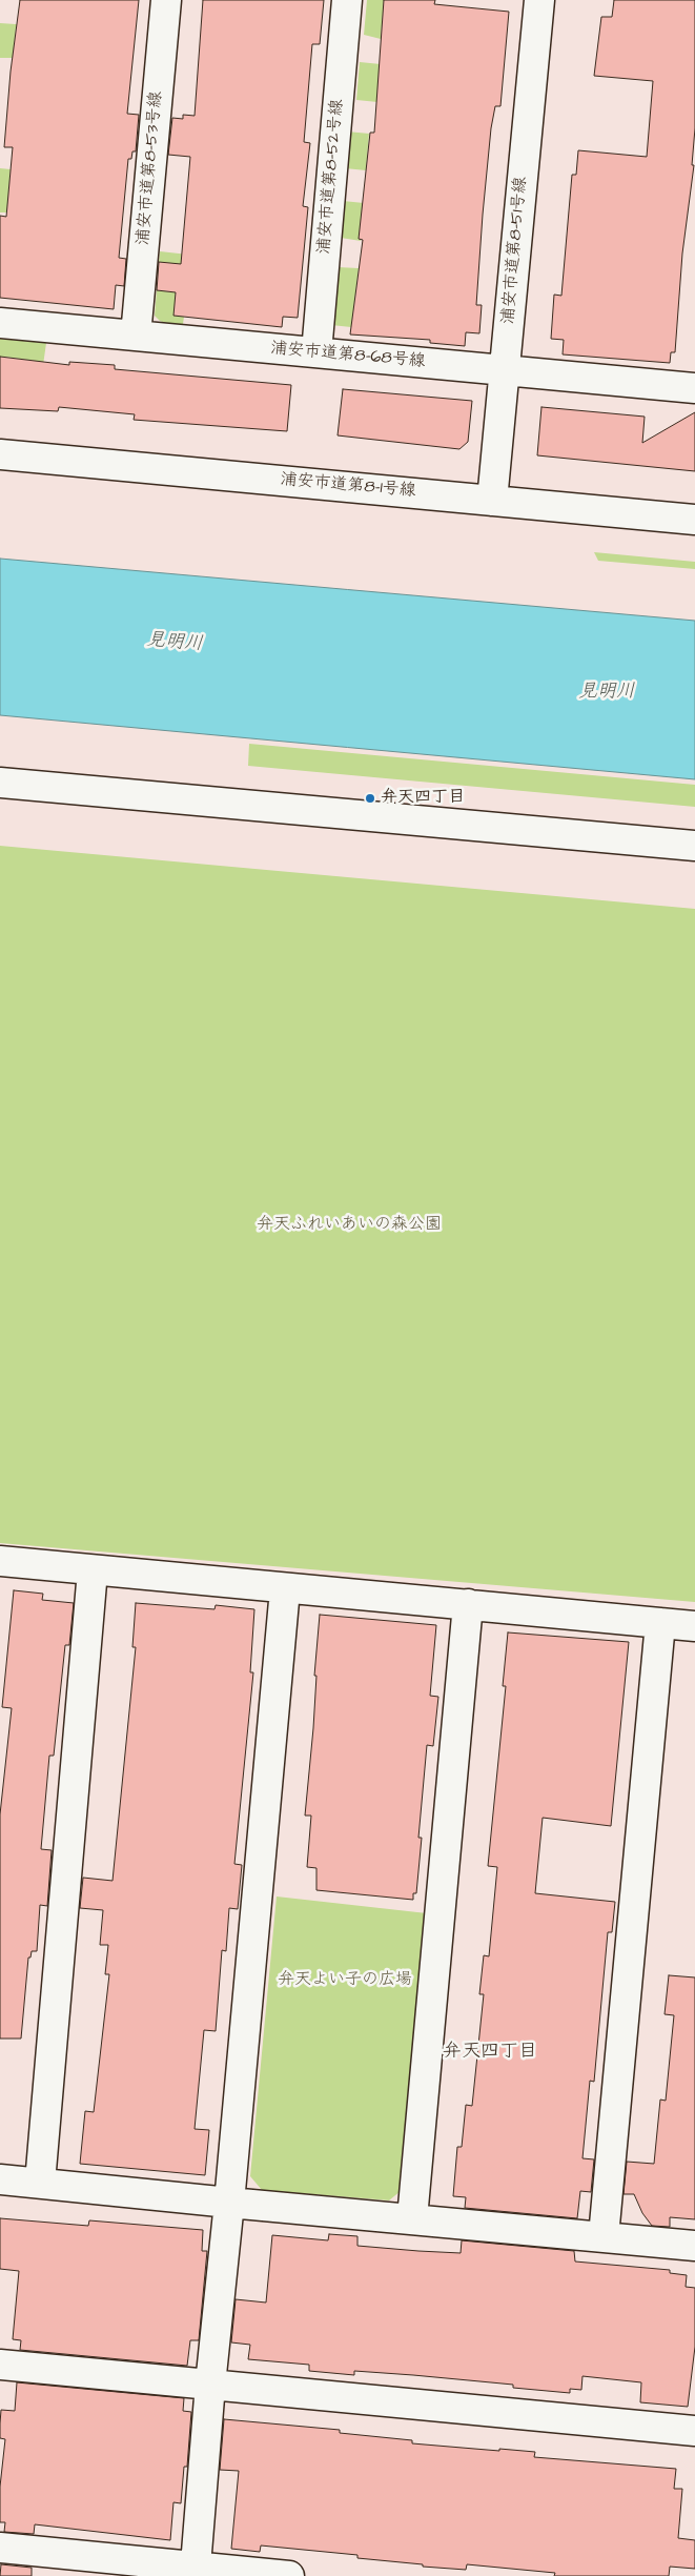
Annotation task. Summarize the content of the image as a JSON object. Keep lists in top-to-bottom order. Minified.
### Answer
{"streets":{"street":["浦安市道第8-53号線","浦安市道第8-52号線","浦安市道第8-51号線","浦安市道第8-68号線","浦安市道第8-1号線"]},"crossings":[["浦安市道第8-53号線","浦安市道第8-68号線"],["浦安市道第8-52号線","浦安市道第8-68号線"],["浦安市道第8-51号線","浦安市道第8-68号線"],["浦安市道第8-51号線","浦安市道第8-1号線"]],"districts":["弁天四丁目"],"water":["見明川"],"parks":["弁天ふれいあいの森公園","弁天よい子の広場"],"places":["弁天四丁目"]}
